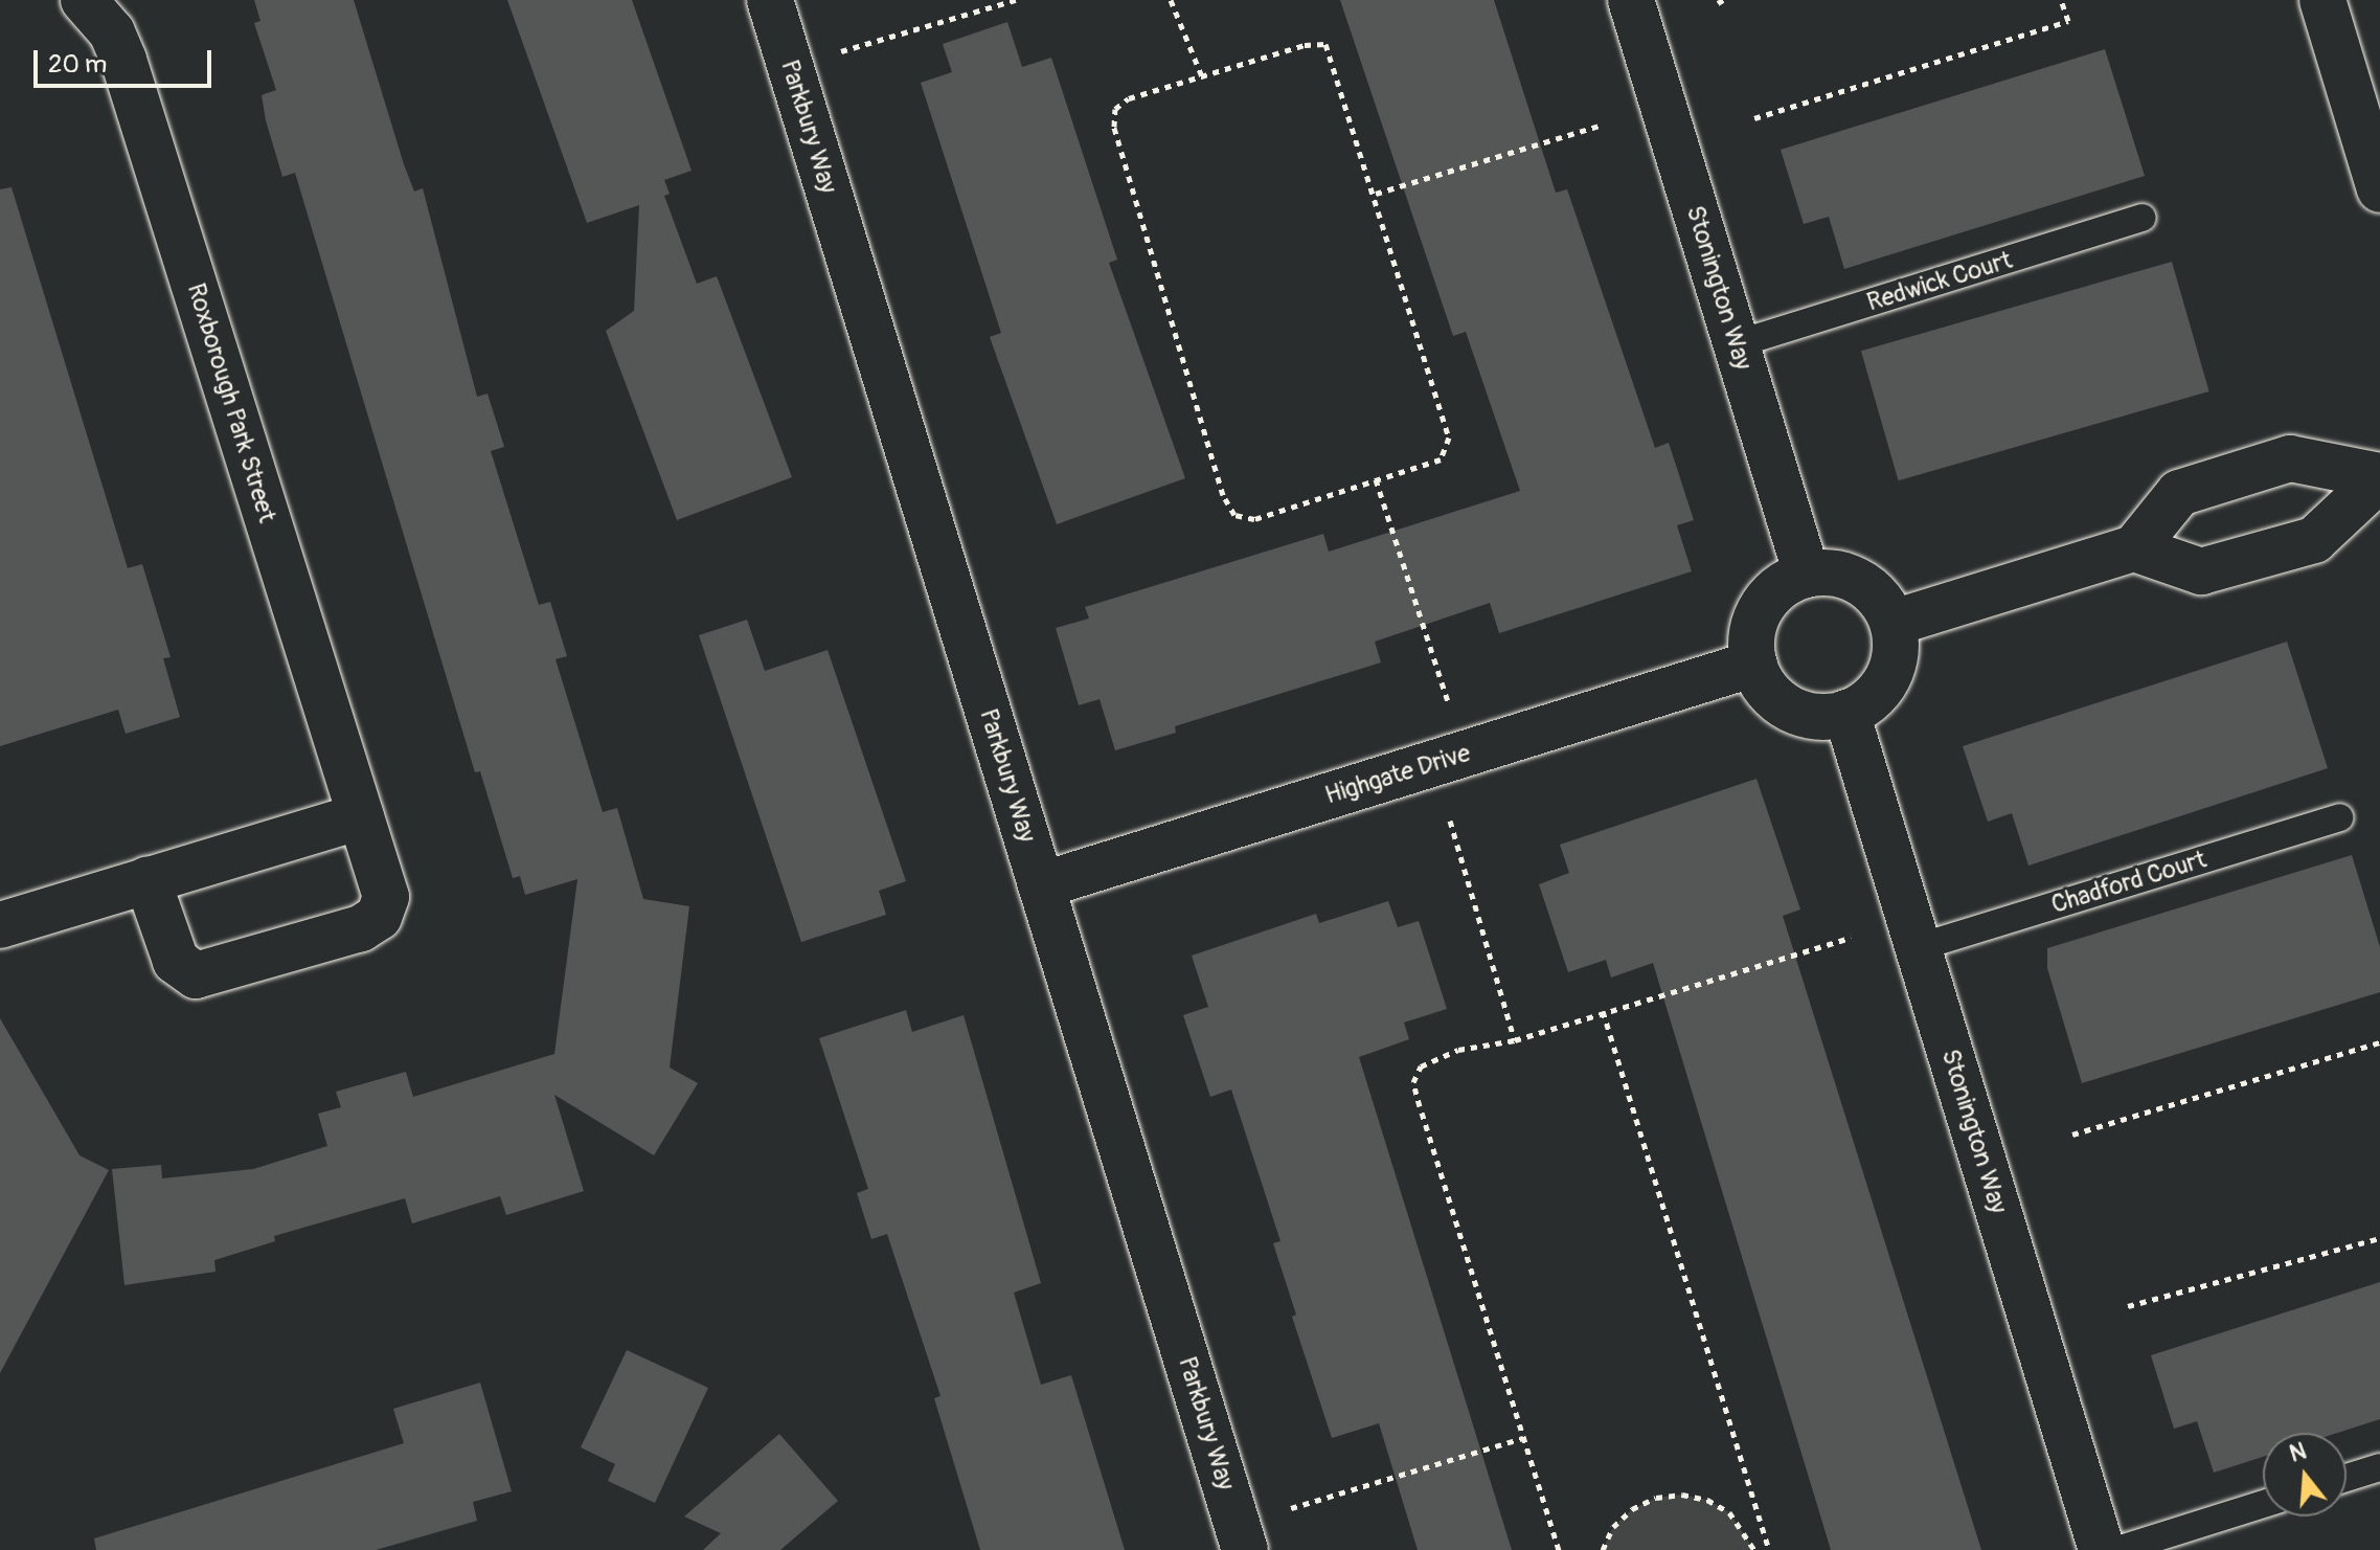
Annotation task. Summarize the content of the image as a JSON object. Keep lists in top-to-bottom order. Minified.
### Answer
{"streets":{"street":["Parkbury Way","Stonington Way","Roxborough Park Street","Highgate Drive"],"lane":["Redwick Court","Chadford Court"]},"crossings":[["Parkbury Way","Highgate Drive"],["Redwick Court","Stonington Way"],["Stonington Way","Highgate Drive"],["Stonington Way","Chadford Court"]],"scale_bar":"20 m","north":"top"}
